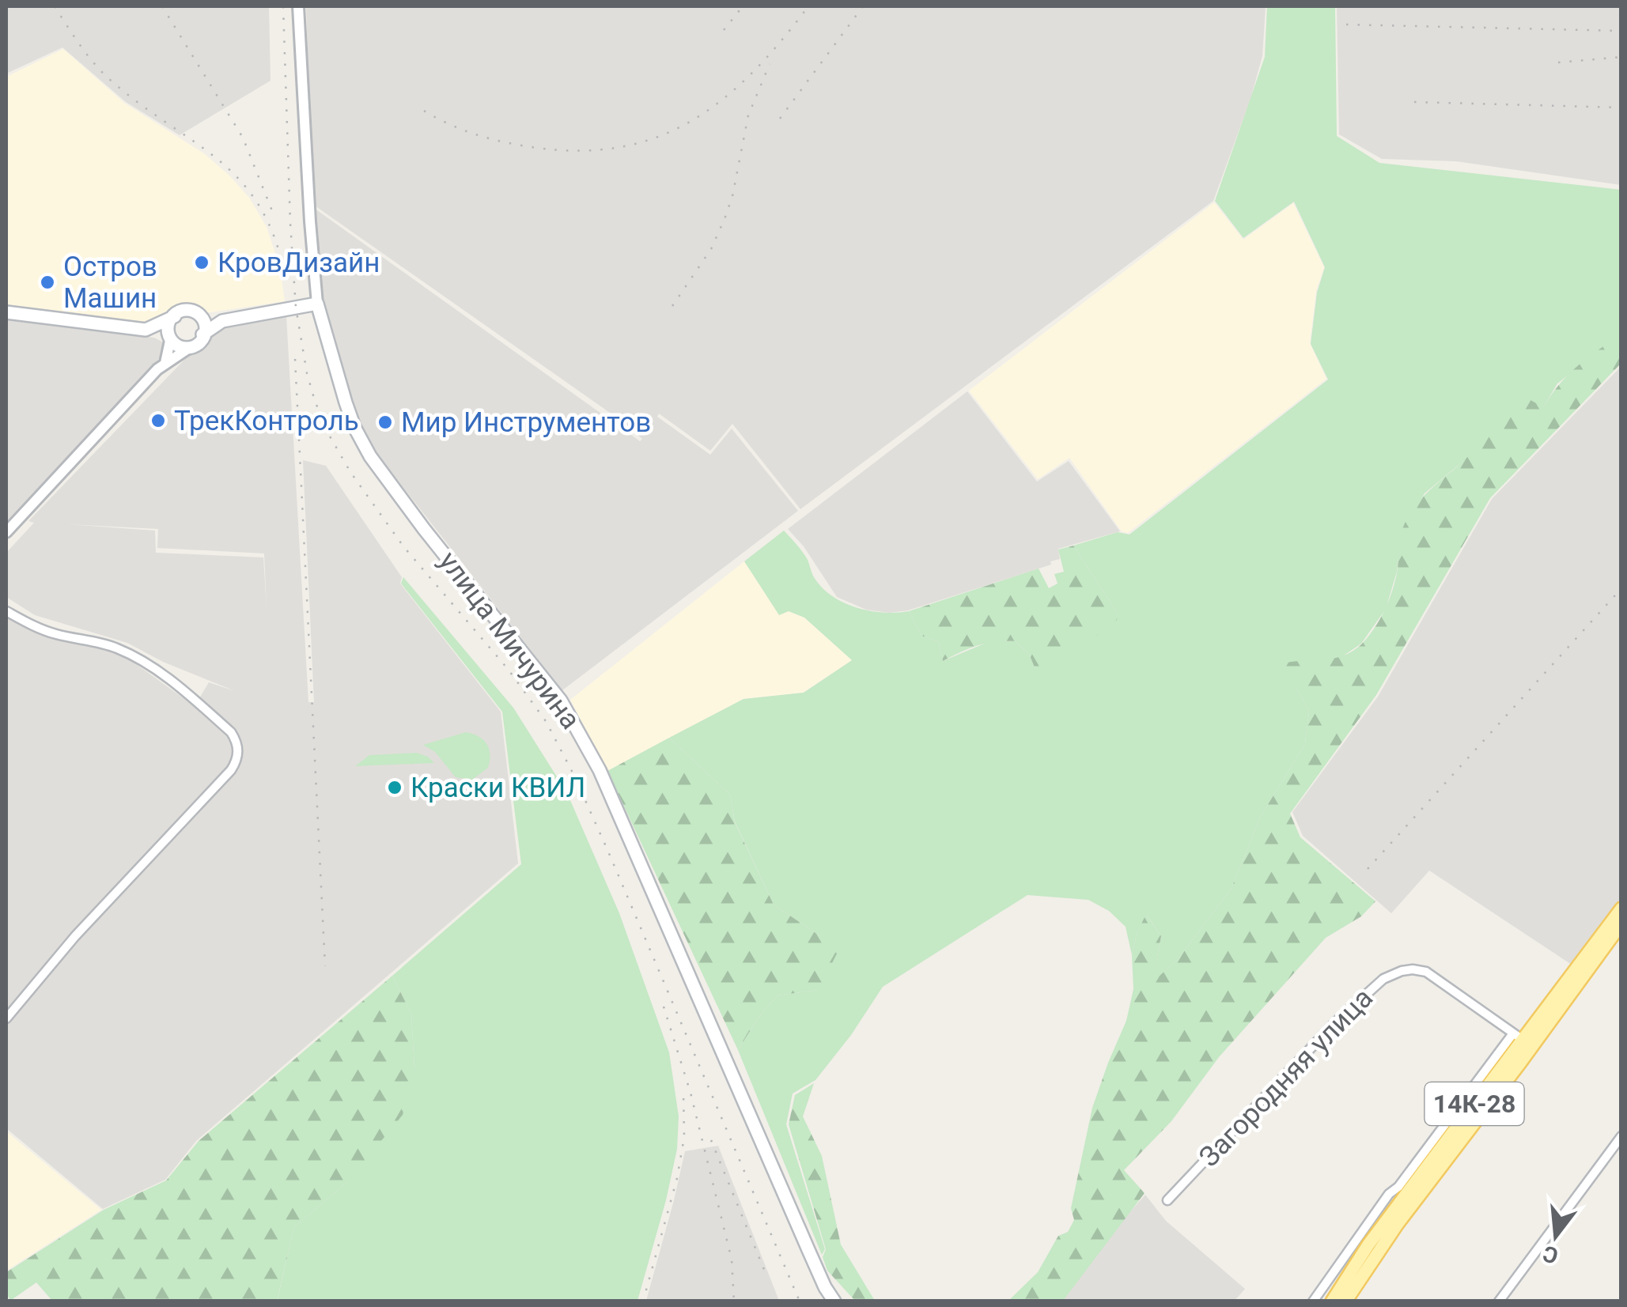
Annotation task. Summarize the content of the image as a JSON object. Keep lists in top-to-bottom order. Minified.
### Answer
{"streets":{"main road":["улица Мичурина","14К-28"],"street":["Загородняя улица"]},"crossings":[["Загородняя улица","14К-28"]],"places":["КровДизайн","Остров Машин","ТрекКонтроль","Мир Инструментов","Краски КВИЛ"],"north":"bottom"}
